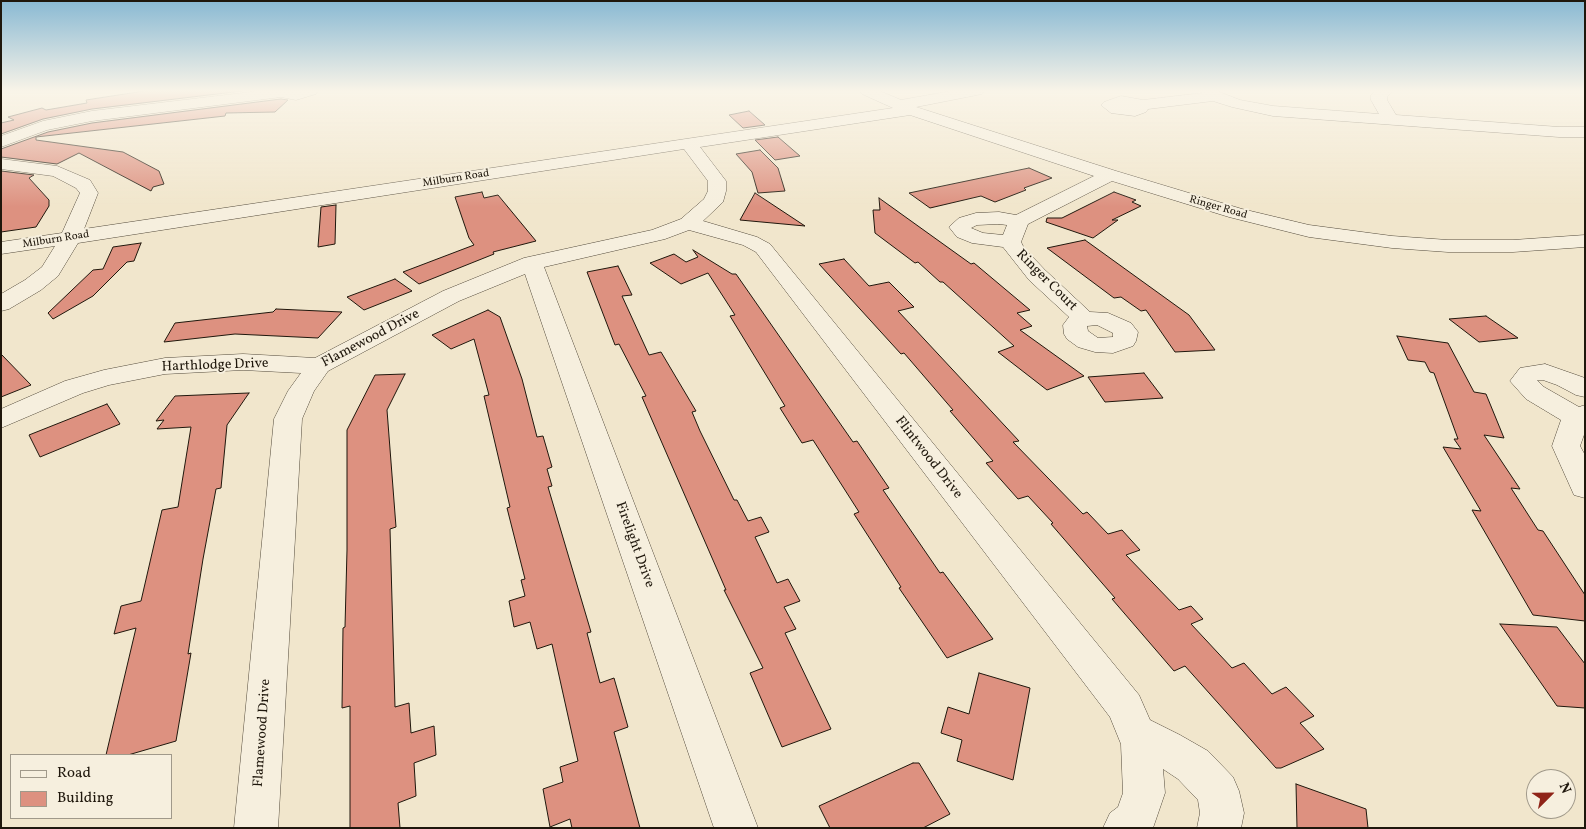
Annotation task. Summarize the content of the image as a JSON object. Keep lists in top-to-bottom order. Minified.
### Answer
{"streets":{"street":["Milburn Road","Ringer Road","Ringer Court","Flamewood Drive","Harthlodge Drive","Flintwood Drive","Firelight Drive"]},"crossings":[["Milburn Road","Flamewood Drive"],["Flamewood Drive","Harthlodge Drive"],["Flamewood Drive","Flintwood Drive"],["Flamewood Drive","Firelight Drive"]],"legend":["Road","Building"],"north":"top right"}
